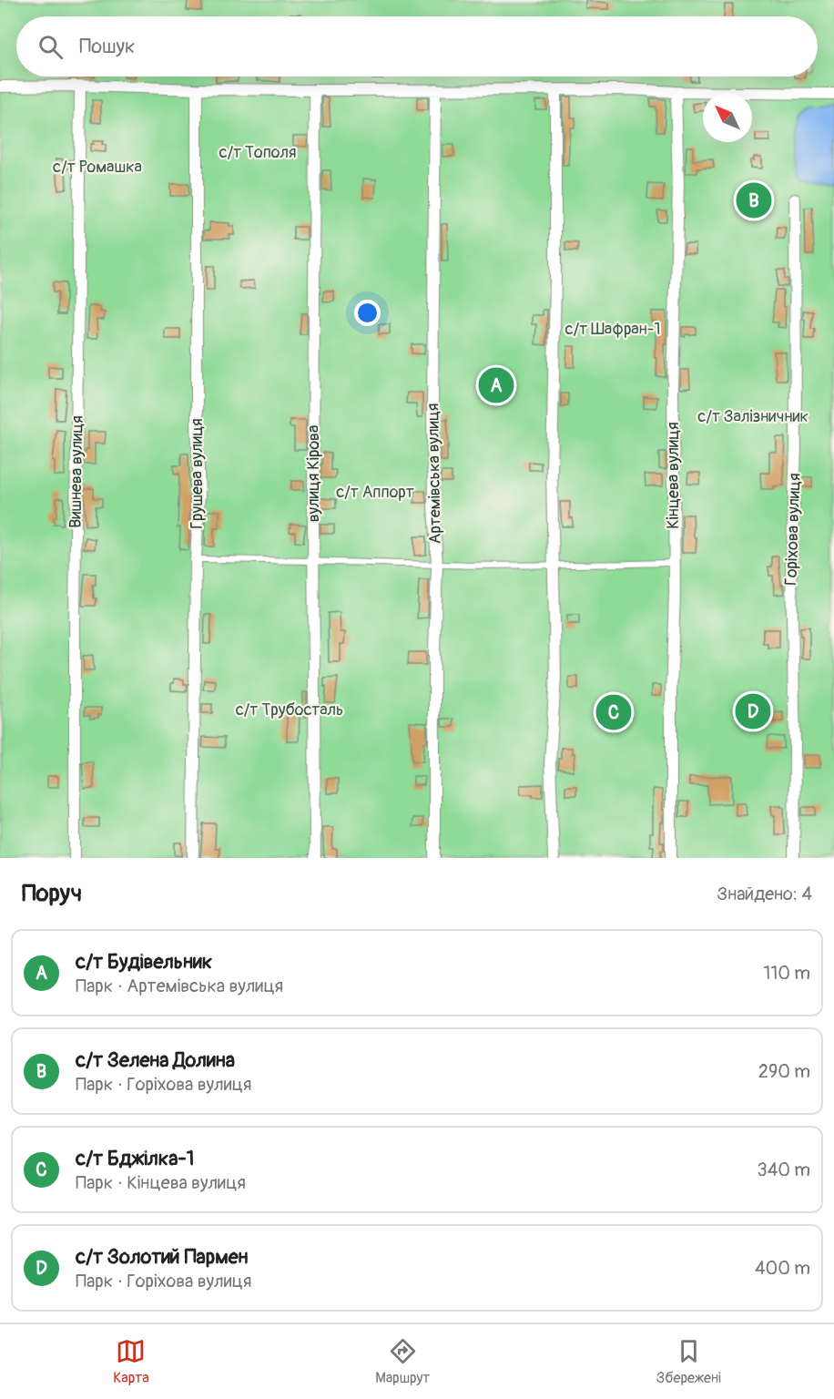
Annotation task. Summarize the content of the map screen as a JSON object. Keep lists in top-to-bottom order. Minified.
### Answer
{"streets":{"street":["Вишнева вулиця","Грушева вулиця","вулиця Кірова","Артемівська вулиця","Кінцева вулиця","Горіхова вулиця"]},"parks":["с/т Тополя","с/т Ромашка","с/т Шафран-1","с/т Залізничник","с/т Аппорт","с/т Трубосталь"],"north":"top left","page":{"search":"Пошук","pins":["B","A","D","C"],"heading":["Поруч","Знайдено: 4"],"list":[{"mark":"A","name":"с/т Будівельник","note":"Парк · Артемівська вулиця","value":"110 m"},{"mark":"B","name":"с/т Зелена Долина","note":"Парк · Горіхова вулиця","value":"290 m"},{"mark":"C","name":"с/т Бджілка-1","note":"Парк · Кінцева вулиця","value":"340 m"},{"mark":"D","name":"с/т Золотий Пармен","note":"Парк · Горіхова вулиця","value":"400 m"}],"nav":["Карта","Маршрут","Збережені"]}}
